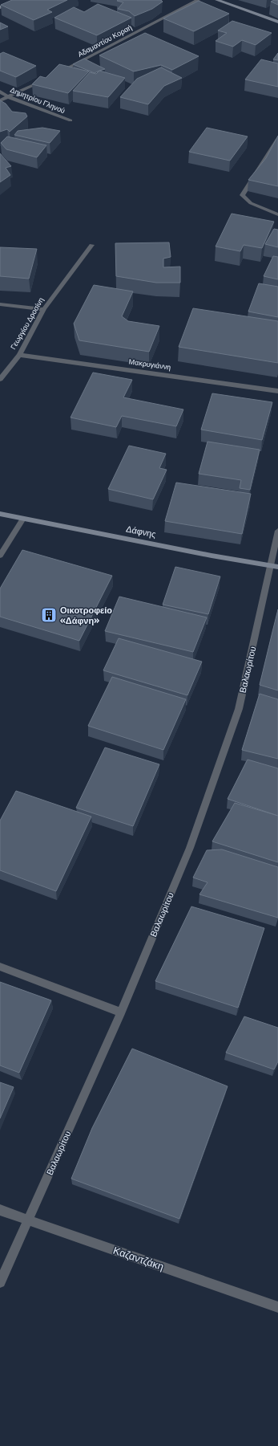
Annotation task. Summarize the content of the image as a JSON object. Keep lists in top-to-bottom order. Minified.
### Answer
{"streets":{"street":["Αδαμαντίου Κοραή","Δημητρίου Γληνού","Γεωργίου Δροσίνη","Μακρυγιάννη","Δάφνης","Βαλαωρίτου","Καζαντζάκη"]},"crossings":[["Γεωργίου Δροσίνη","Μακρυγιάννη"],["Δάφνης","Βαλαωρίτου"],["Βαλαωρίτου","Καζαντζάκη"]],"places":{"building":["Οικοτροφείο «Δάφνη»"]}}
